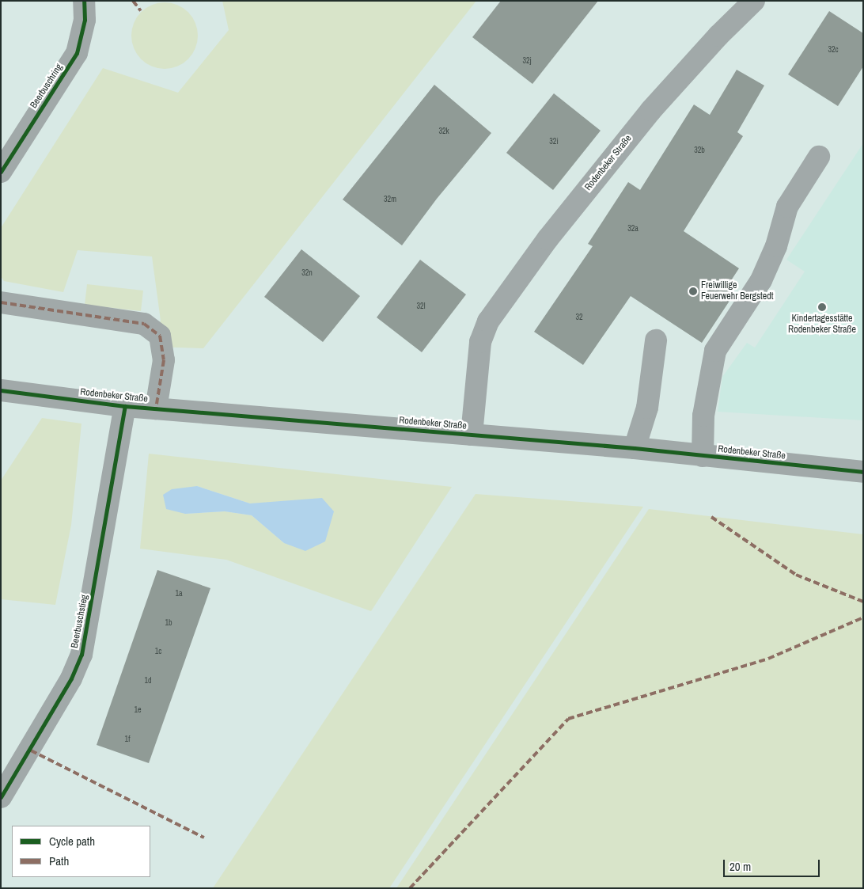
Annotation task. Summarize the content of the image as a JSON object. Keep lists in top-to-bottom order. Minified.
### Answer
{"streets":{"street":["Beerbuschring","Rodenbeker Straße","Beerbuschstieg"]},"crossings":[["Rodenbeker Straße","Beerbuschstieg"]],"places":["Freiwillige Feuerwehr Bergstedt","Kindertagesstätte Rodenbeker Straße"],"house_numbers":["32c","32j","32k","32i","32b","32m","32a","32n","32l","32","1a","1b","1c","1d","1e","1f"],"legend":["Cycle path","Path"],"scale_bar":"20 m"}
